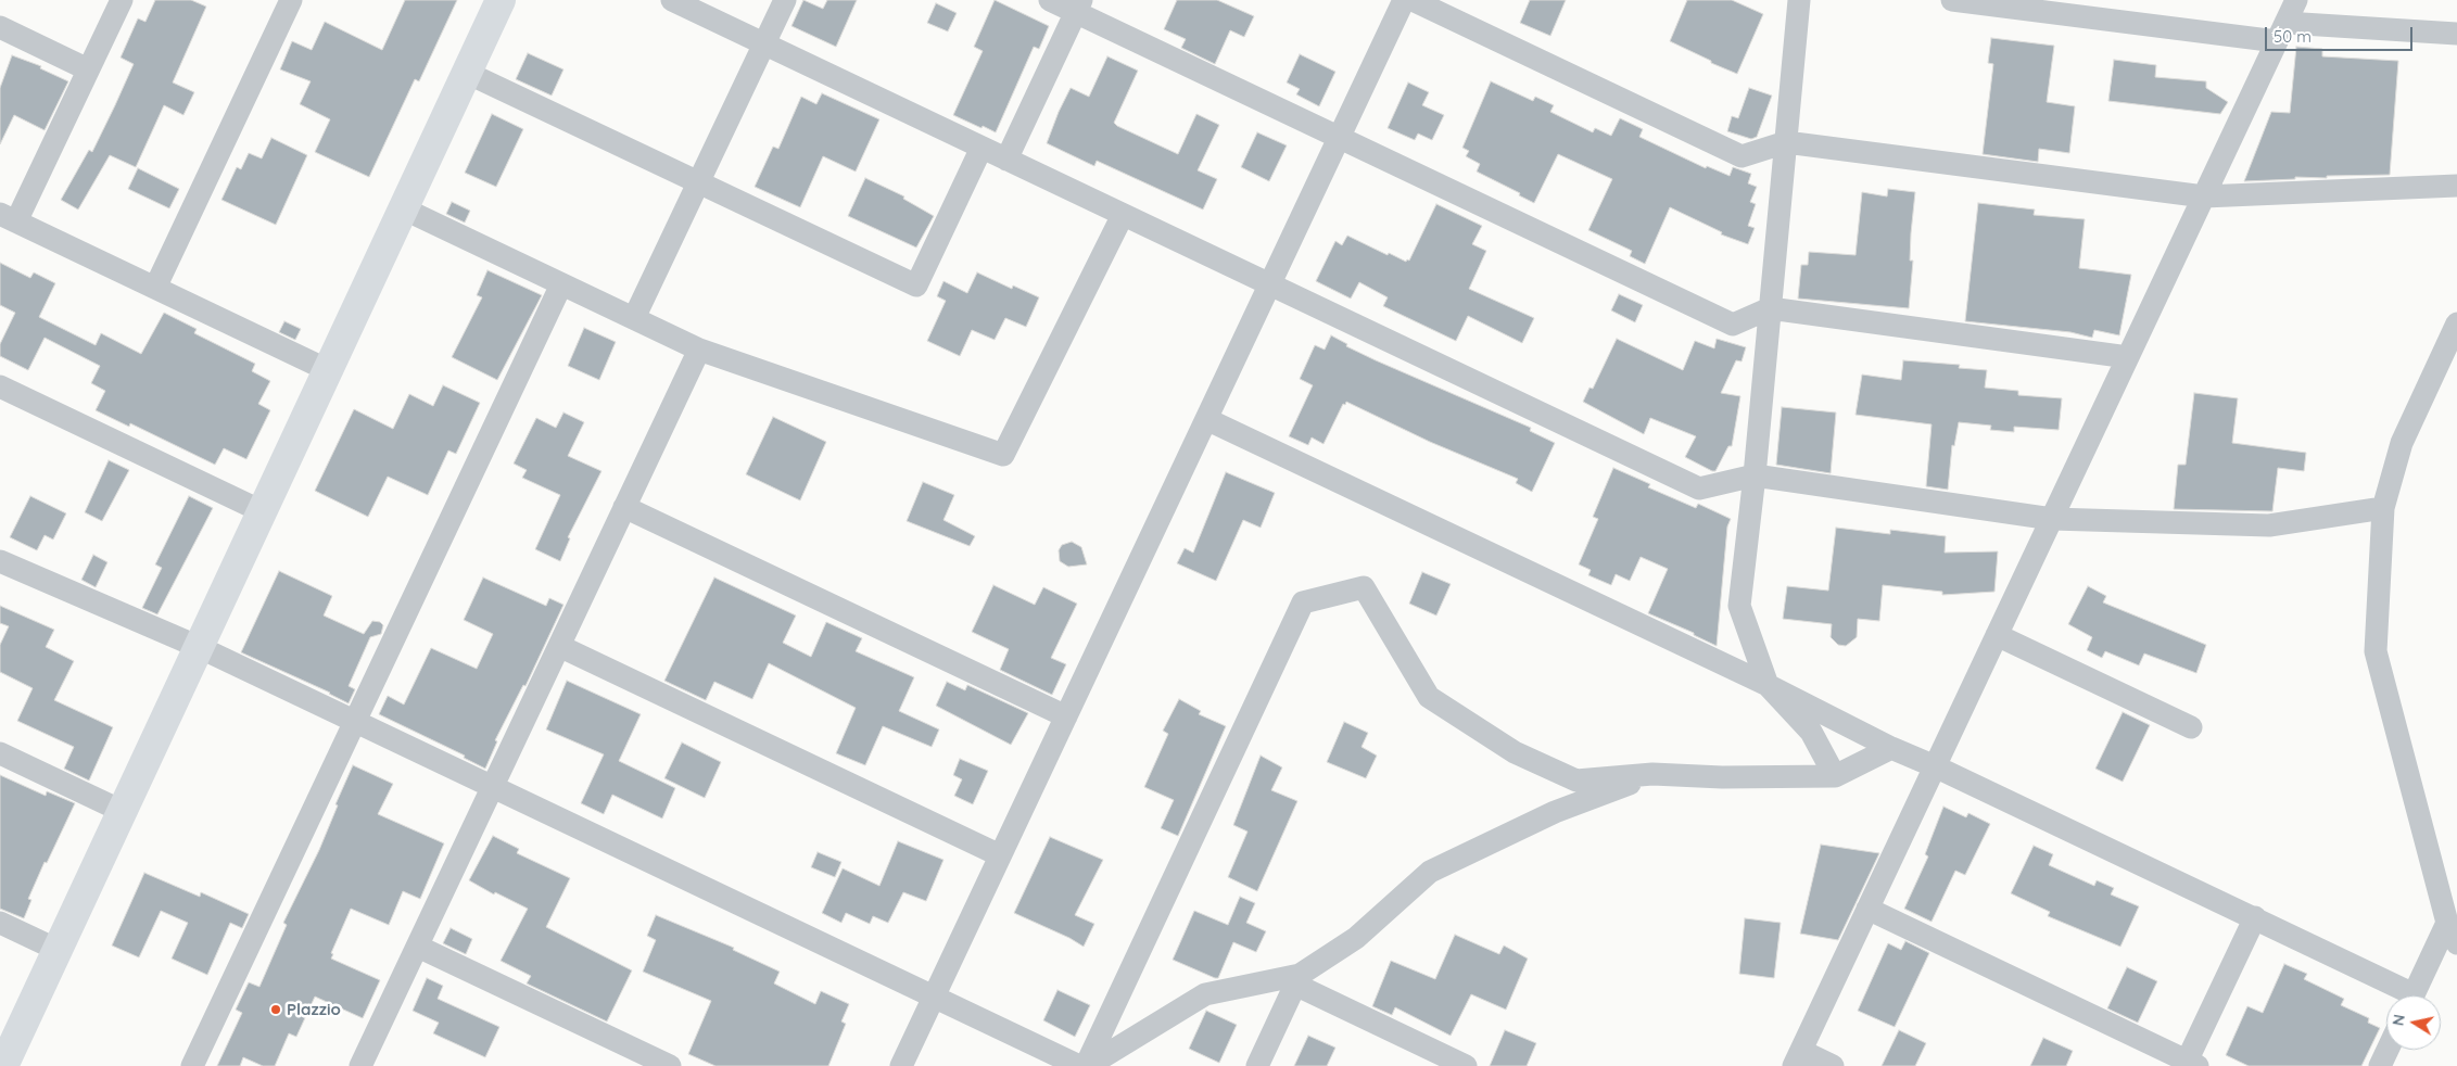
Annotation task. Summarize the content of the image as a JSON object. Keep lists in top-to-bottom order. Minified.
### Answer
{"places":["Plazzio"],"scale_bar":"50 m","north":"left"}
